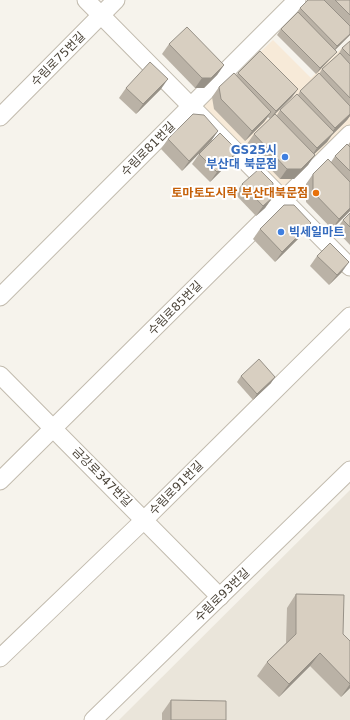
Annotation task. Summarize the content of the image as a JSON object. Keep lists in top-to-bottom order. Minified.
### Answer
{"streets":{"street":["수림로75번길","수림로81번길","수림로85번길","금강로347번길","수림로91번길","수림로93번길"]},"crossings":[["수림로85번길","금강로347번길"],["금강로347번길","수림로91번길"],["금강로347번길","수림로93번길"]],"places":["GS25시 부산대 북문점","토마토도시락 부산대북문점","빅세일마트"]}
